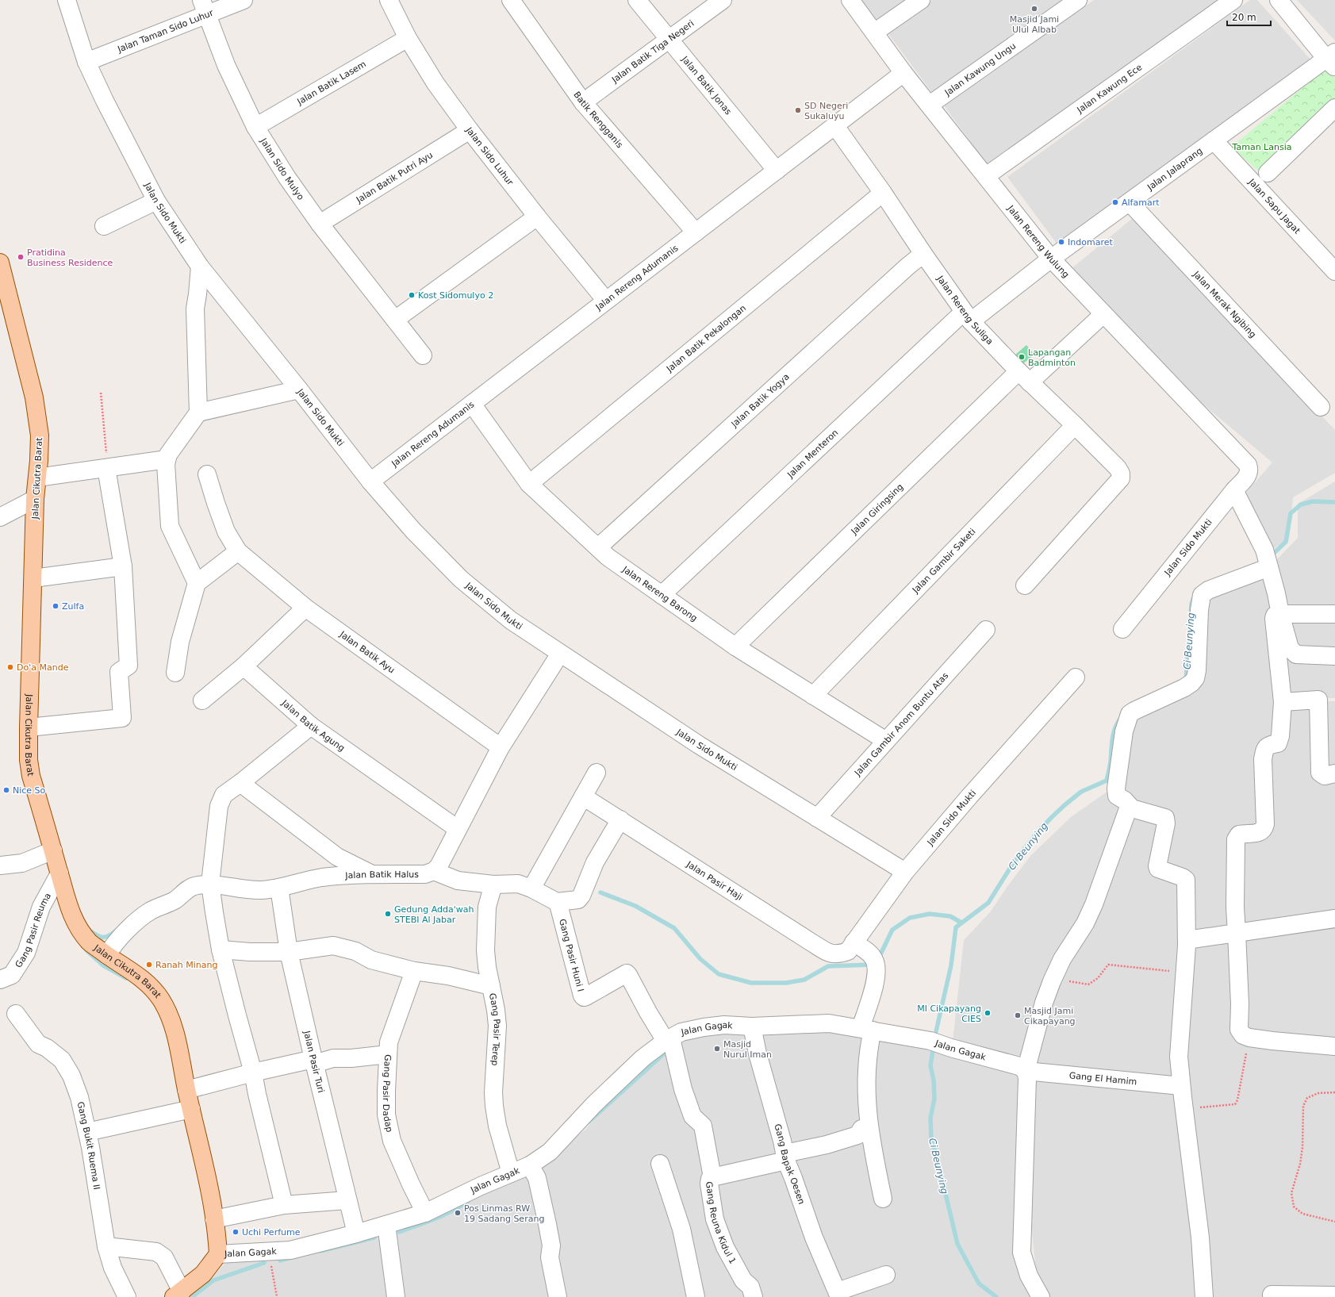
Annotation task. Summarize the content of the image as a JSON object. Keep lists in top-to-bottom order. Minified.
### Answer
{"streets":{"main road":["Jalan Cikutra Barat"],"street":["Jalan Taman Sido Luhur","Jalan Batik Tiga Negeri","Jalan Kawung Ungu","Jalan Batik Lasem","Jalan Batik Jonas","Jalan Kawung Ece","Batik Rengganis","Jalan Sido Luhur","Jalan Sido Mulyo","Jalan Jalaprang","Jalan Batik Putri Ayu","Jalan Sapu Jagat","Jalan Sido Mukti","Jalan Rereng Wulung","Jalan Rereng Adumanis","Jalan Merak Ngibing","Jalan Rereng Suliga","Jalan Batik Pekalongan","Jalan Batik Yogya","Jalan Menteron","Jalan Giringsing","Jalan Gambir Saketi","Jalan Rereng Barong","Jalan Batik Ayu","Jalan Gambir Anom Buntu Atas","Jalan Batik Agung","Jalan Batik Halus","Jalan Pasir Haji","Gang Pasir Reuma","Gang Pasir Huni I","Gang Pasir Terep","Jalan Gagak","Jalan Pasir Turi","Gang El Hamim","Gang Pasir Dadap","Gang Bukit Ruema II","Gang Bapak Oesen","Gang Reuna Kidul 1"]},"crossings":[["Jalan Taman Sido Luhur","Jalan Sido Mulyo"],["Jalan Taman Sido Luhur","Jalan Sido Mukti"],["Jalan Batik Tiga Negeri","Jalan Batik Jonas"],["Jalan Batik Tiga Negeri","Batik Rengganis"],["Jalan Kawung Ungu","Jalan Rereng Wulung"],["Jalan Batik Lasem","Jalan Sido Luhur"],["Jalan Batik Lasem","Jalan Sido Mulyo"],["Jalan Batik Jonas","Jalan Rereng Adumanis"],["Jalan Kawung Ece","Jalan Rereng Wulung"],["Batik Rengganis","Jalan Rereng Adumanis"],["Jalan Sido Luhur","Jalan Batik Putri Ayu"],["Jalan Sido Luhur","Jalan Rereng Adumanis"],["Jalan Sido Mulyo","Jalan Batik Putri Ayu"],["Jalan Jalaprang","Jalan Sapu Jagat"],["Jalan Jalaprang","Jalan Rereng Wulung"],["Jalan Jalaprang","Jalan Merak Ngibing"],["Jalan Jalaprang","Jalan Rereng Suliga"],["Jalan Jalaprang","Jalan Menteron"],["Jalan Sido Mukti","Jalan Rereng Wulung"],["Jalan Sido Mukti","Jalan Rereng Adumanis"],["Jalan Sido Mukti","Jalan Gambir Anom Buntu Atas"],["Jalan Sido Mukti","Jalan Pasir Haji"],["Jalan Rereng Wulung","Jalan Rereng Adumanis"],["Jalan Rereng Wulung","Jalan Giringsing"],["Jalan Rereng Adumanis","Jalan Rereng Suliga"],["Jalan Rereng Adumanis","Jalan Rereng Barong"],["Jalan Rereng Suliga","Jalan Batik Pekalongan"],["Jalan Rereng Suliga","Jalan Batik Yogya"],["Jalan Rereng Suliga","Jalan Menteron"],["Jalan Rereng Suliga","Jalan Giringsing"],["Jalan Rereng Suliga","Jalan Gambir Saketi"],["Jalan Batik Pekalongan","Jalan Rereng Barong"],["Jalan Batik Yogya","Jalan Rereng Barong"],["Jalan Menteron","Jalan Rereng Barong"],["Jalan Cikutra Barat","Jalan Batik Halus"],["Jalan Cikutra Barat","Gang Pasir Reuma"],["Jalan Cikutra Barat","Jalan Gagak"],["Jalan Giringsing","Jalan Rereng Barong"],["Jalan Gambir Saketi","Jalan Rereng Barong"],["Jalan Rereng Barong","Jalan Gambir Anom Buntu Atas"],["Jalan Batik Halus","Jalan Pasir Turi"],["Gang Pasir Huni I","Jalan Gagak"],["Gang Pasir Huni I","Gang Reuna Kidul 1"],["Gang Pasir Terep","Jalan Gagak"],["Jalan Gagak","Jalan Pasir Turi"],["Jalan Gagak","Gang El Hamim"],["Jalan Gagak","Gang Pasir Dadap"],["Jalan Gagak","Gang Bapak Oesen"],["Jalan Gagak","Gang Reuna Kidul 1"]],"water":["Ci Beunying"],"parks":["Taman Lansia"],"places":["Masjid Jami Ulul Albab","SD Negeri Sukaluyu","Alfamart","Indomaret","Pratidina Business Residence","Kost Sidomulyo 2","Lapangan Badminton","Zulfa","Do'a Mande","Nice So","Gedung Adda'wah STEBI Al Jabar","Ranah Minang","MI Cikapayang CIES","Masjid Jami Cikapayang","Masjid Nurul Iman","Pos Linmas RW 19 Sadang Serang","Uchi Perfume"],"scale_bar":"20 m"}
